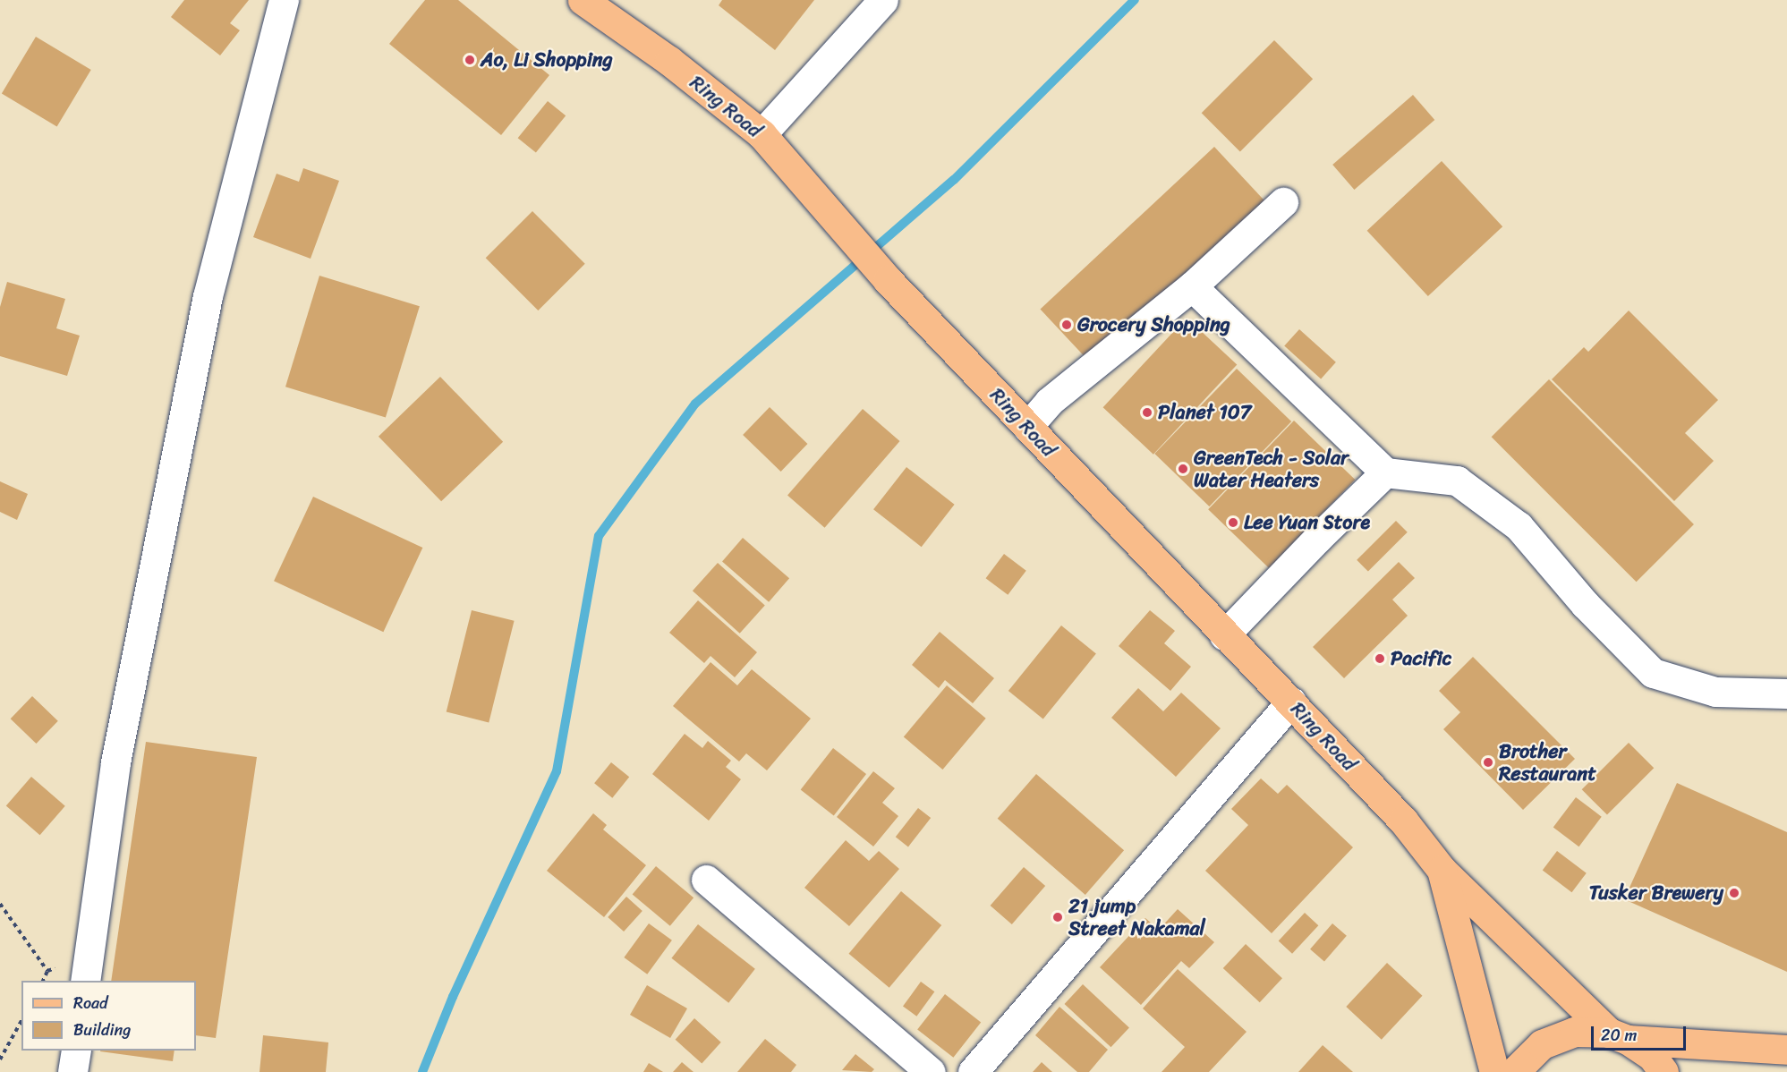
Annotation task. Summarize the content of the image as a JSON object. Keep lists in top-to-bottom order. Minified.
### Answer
{"streets":{"main road":["Ring Road"]},"places":["Ao, Li Shopping","Grocery Shopping","Planet 107","GreenTech - Solar Water Heaters","Lee Yuan Store","Pacific","Brother Restaurant","Tusker Brewery","21 jump Street Nakamal"],"legend":["Road","Building"],"scale_bar":"20 m"}
